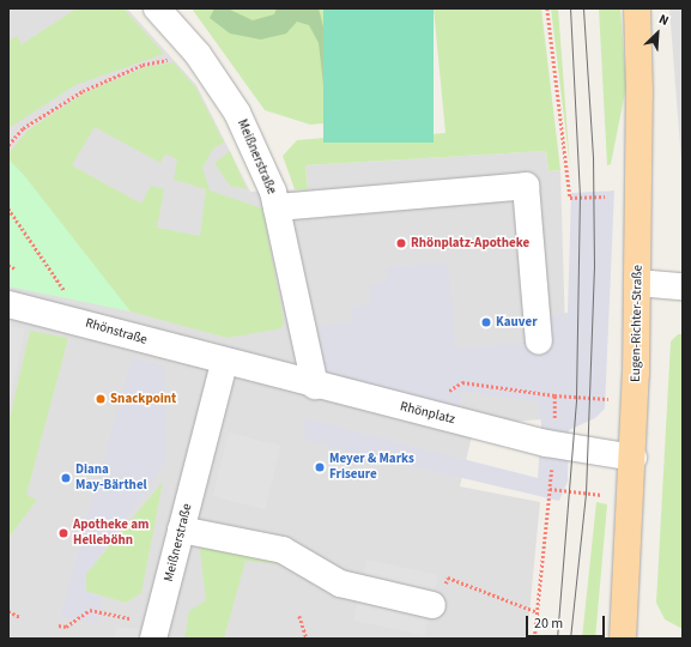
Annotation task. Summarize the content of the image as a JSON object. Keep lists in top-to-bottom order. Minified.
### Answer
{"streets":{"main road":["Eugen-Richter-Straße"],"street":["Meißnerstraße","Rhönstraße","Rhönplatz"]},"crossings":[["Meißnerstraße","Rhönstraße"],["Meißnerstraße","Rhönplatz"],["Eugen-Richter-Straße","Rhönplatz"],["Rhönstraße","Rhönplatz"]],"places":["Rhönplatz-Apotheke","Kauver","Snackpoint","Meyer & Marks Friseure","Diana May-Bärthel","Apotheke am Helleböhn"],"scale_bar":"20 m","north":"top right"}
